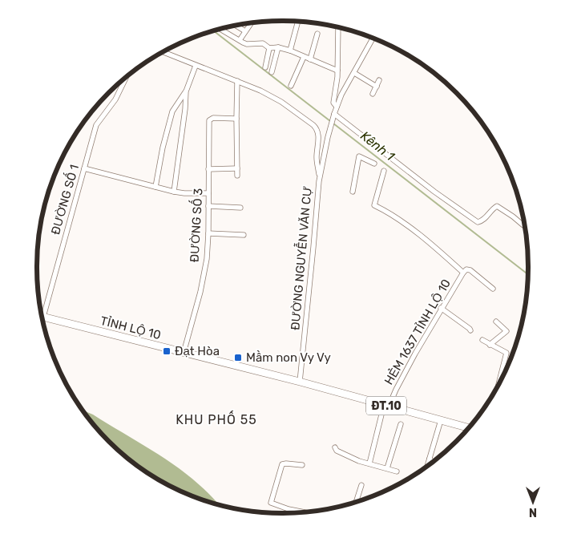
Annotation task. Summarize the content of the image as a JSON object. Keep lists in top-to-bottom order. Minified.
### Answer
{"streets":{"main road":["TỈNH LỘ 10","ĐT.10"],"street":["ĐƯỜNG SỐ 1","ĐƯỜNG SỐ 3","ĐƯỜNG NGUYỄN VĂN CỰ","HẺM 1637 TỈNH LỘ 10"]},"crossings":[["ĐƯỜNG SỐ 3","TỈNH LỘ 10"],["ĐƯỜNG NGUYỄN VĂN CỰ","TỈNH LỘ 10"],["TỈNH LỘ 10","HẺM 1637 TỈNH LỘ 10"]],"districts":["KHU PHỐ 55"],"water":["Kênh 1"],"places":{"transit":["Đạt Hòa","Mầm non Vy Vy"]},"north":"bottom"}
